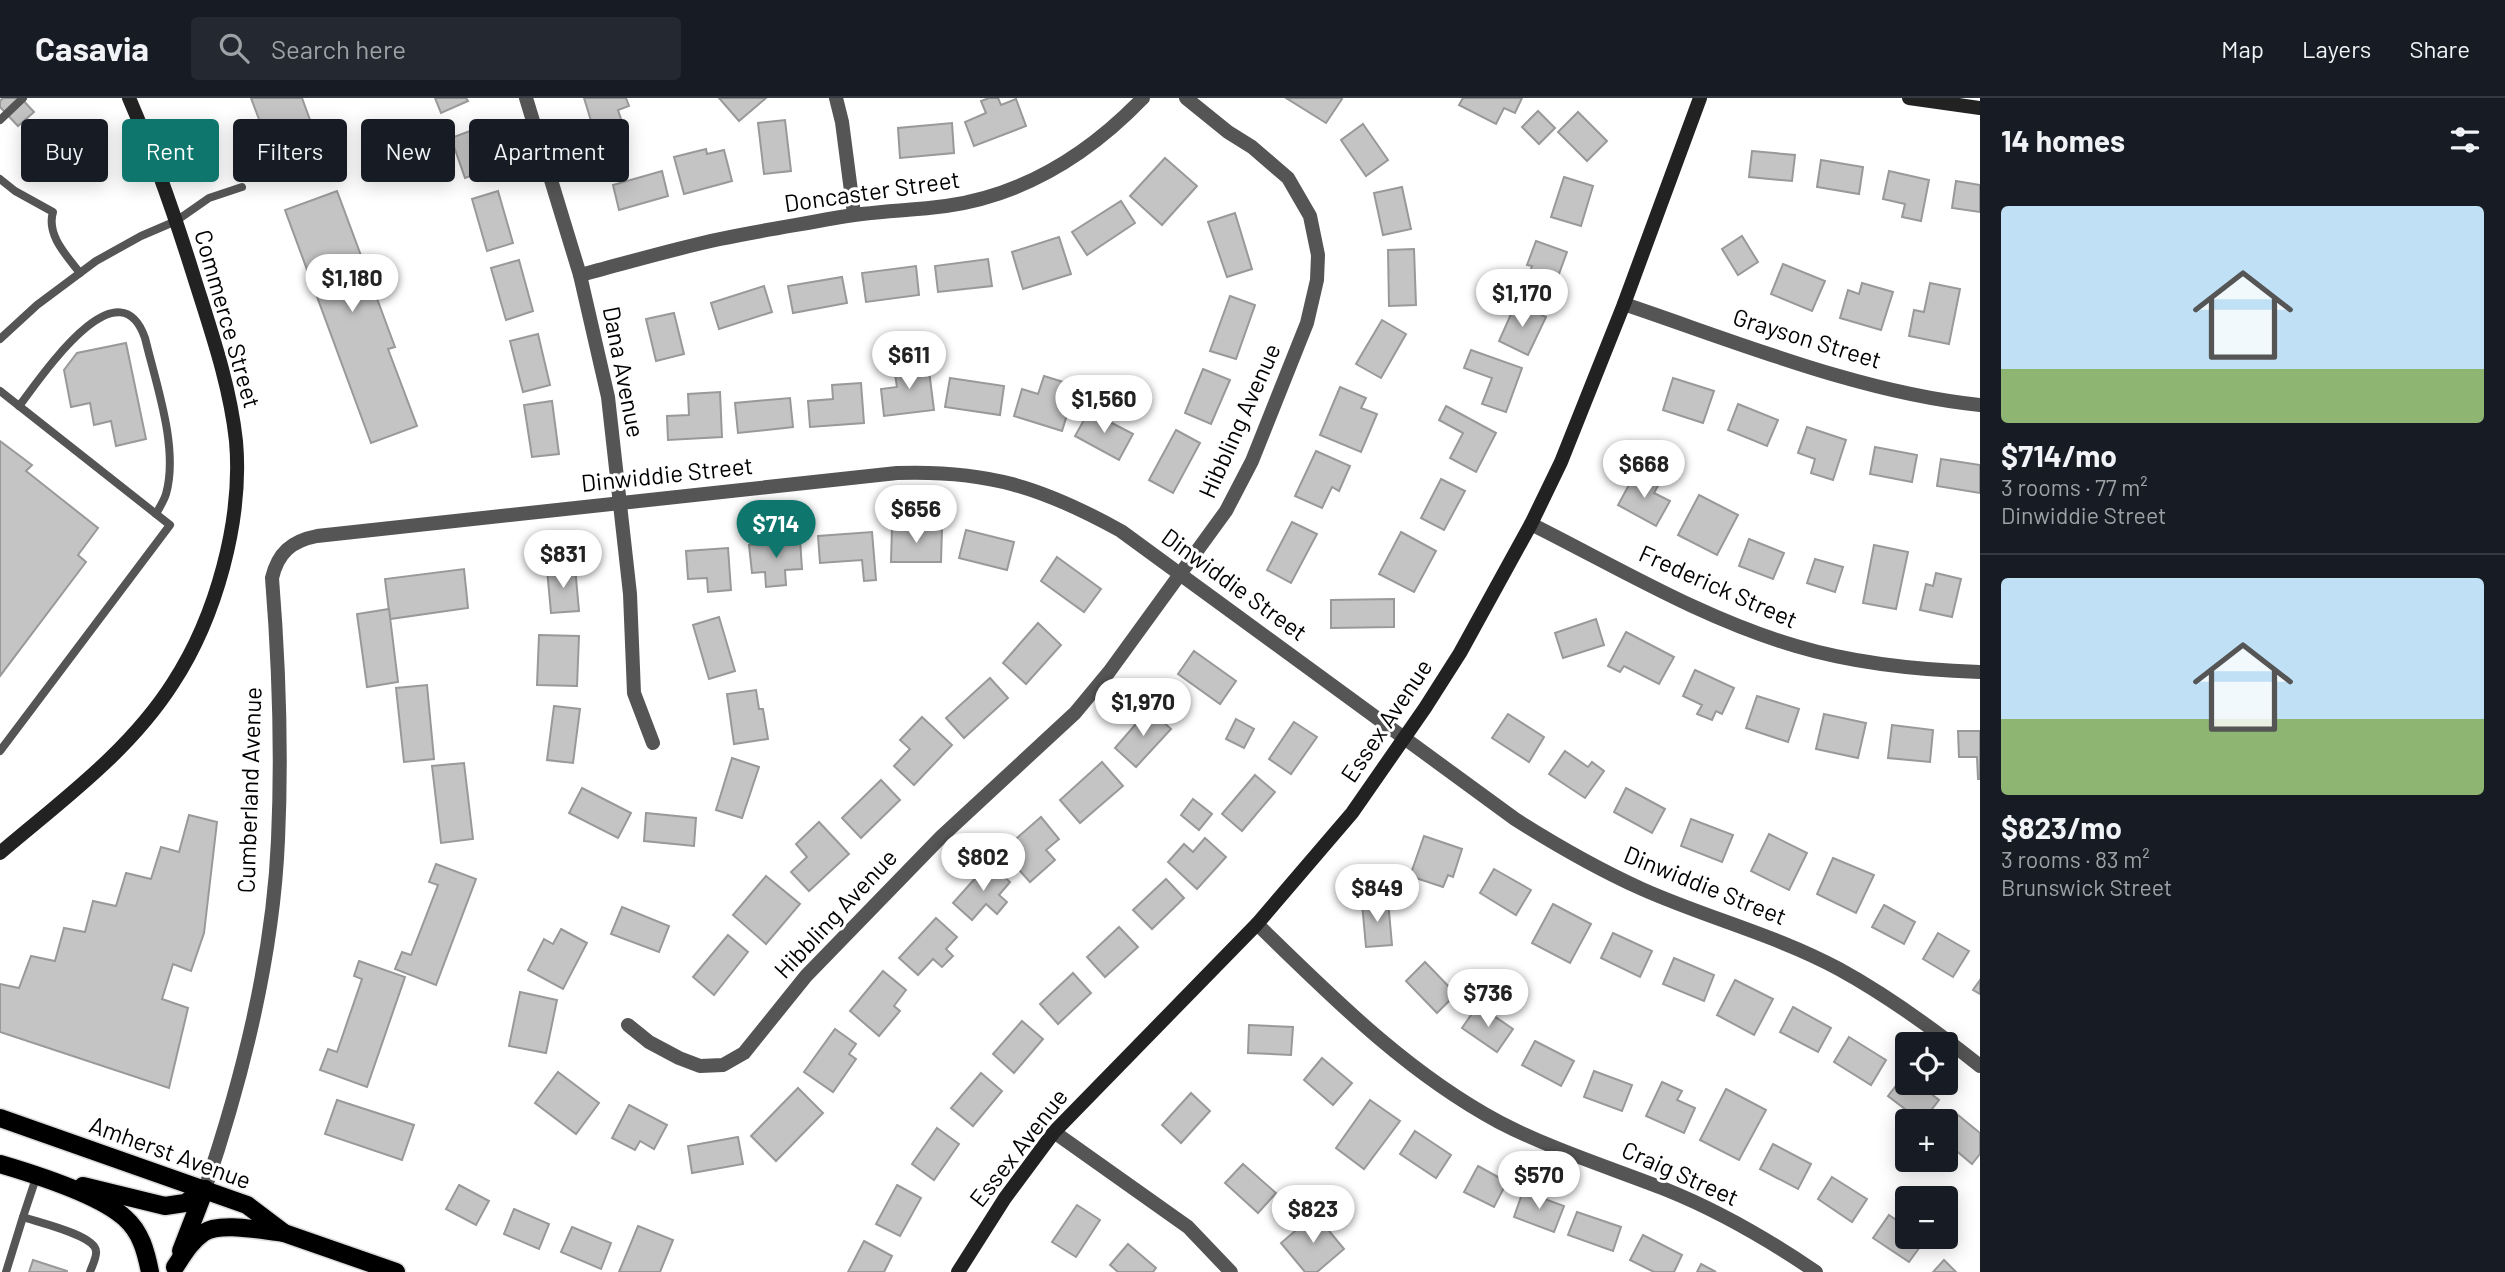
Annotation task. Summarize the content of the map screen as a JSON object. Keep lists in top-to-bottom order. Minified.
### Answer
{"streets":{"main road":["Cumberland Avenue","Amherst Avenue"],"street":["Doncaster Street","Commerce Street","Grayson Street","Dana Avenue","Hibbling Avenue","Dinwiddie Street","Frederick Street","Essex Avenue","Craig Street"]},"crossings":[["Doncaster Street","Dana Avenue"],["Grayson Street","Essex Avenue"],["Dana Avenue","Dinwiddie Street"],["Hibbling Avenue","Dinwiddie Street"],["Dinwiddie Street","Essex Avenue"],["Dinwiddie Street","Cumberland Avenue"],["Frederick Street","Essex Avenue"],["Essex Avenue","Craig Street"],["Cumberland Avenue","Amherst Avenue"]],"page":{"header":"Casavia","search":"Search here","nav":["Map","Layers","Share"],"heading":"14 homes","chip":["Buy","Rent","Filters","New","Apartment"],"list":[{"name":"$714/mo","note":"3 rooms · 77 m² · Dinwiddie Street"},{"name":"$823/mo","note":"3 rooms · 83 m² · Brunswick Street"}],"price":["$1,180","$1,170","$611","$1,560","$668","$656","$714","$831","$1,970","$802","$849","$736","$570","$823"],"map_buttons":["+","−"]}}
